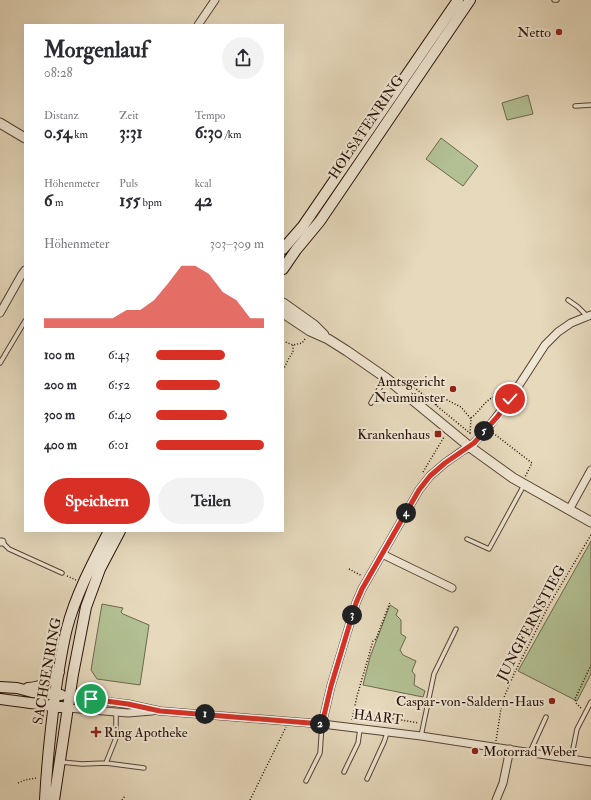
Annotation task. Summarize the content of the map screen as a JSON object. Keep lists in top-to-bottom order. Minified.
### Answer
{"streets":{"main road":["HOLSATENRING","SACHSENRING","HAART"],"path":["JUNGFERNSTIEG"]},"crossings":[["JUNGFERNSTIEG","HAART"],["SACHSENRING","HAART"]],"places":{"other":["Netto","Amtsgericht Neumünster","Caspar-von-Saldern-Haus","Motorrad Weber"],"transit":["Krankenhaus"],"health":["Ring Apotheke"]},"page":{"heading":["Morgenlauf","08:28"],"stats":[["Distanz","0.54 km"],["Zeit","3:31"],["Tempo","6:30 /km"],["Höhenmeter","6 m"],["Puls","155 bpm"],["kcal","42"]],"chart":["Höhenmeter","303–309 m"],"list":[{"name":"100 m","note":"6:43"},{"name":"200 m","note":"6:52"},{"name":"300 m","note":"6:40"},{"name":"400 m","note":"6:01"}],"pins":["5","4","3","1","2"],"buttons":["Speichern","Teilen"]}}
